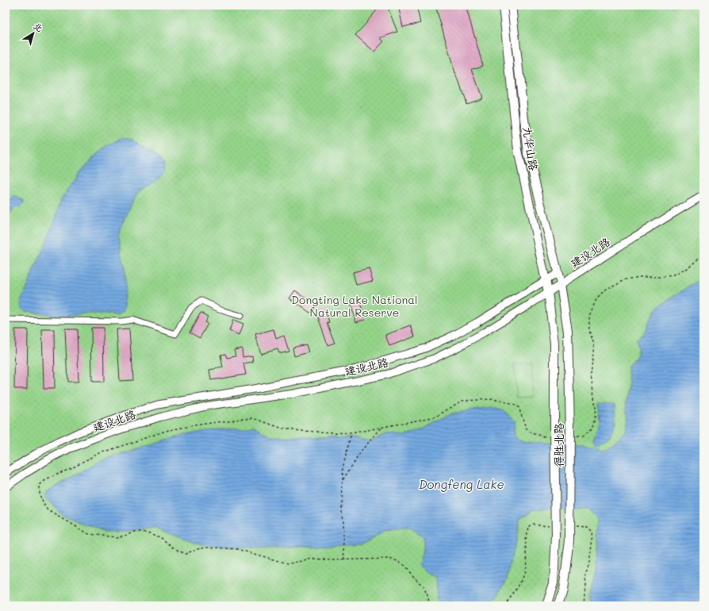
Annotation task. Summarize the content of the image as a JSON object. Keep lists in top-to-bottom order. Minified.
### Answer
{"streets":{"main road":["九华山路","建设北路","得胜北路"]},"crossings":[["九华山路","建设北路"],["九华山路","得胜北路"],["建设北路","得胜北路"]],"water":["Dongfeng Lake"],"parks":["Dongting Lake National Natural Reserve"],"north":"top right"}
